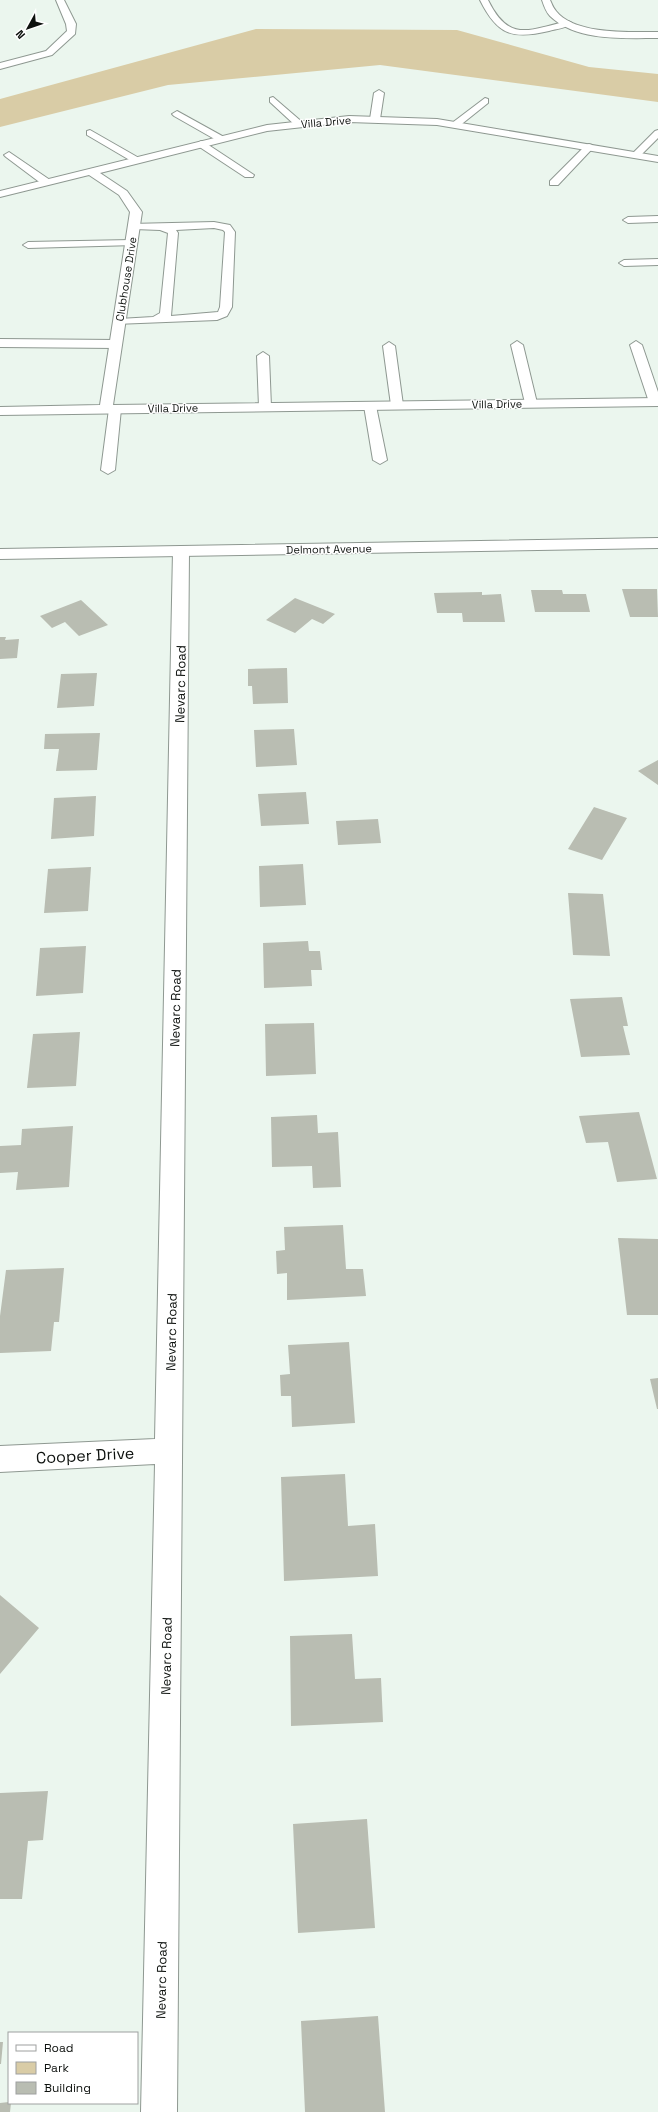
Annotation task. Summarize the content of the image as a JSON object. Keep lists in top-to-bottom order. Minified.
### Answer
{"streets":{"street":["Villa Drive","Clubhouse Drive","Delmont Avenue","Nevarc Road","Cooper Drive"]},"crossings":[["Villa Drive","Clubhouse Drive"],["Delmont Avenue","Nevarc Road"],["Nevarc Road","Cooper Drive"]],"legend":["Road","Park","Building"],"north":"bottom left"}
